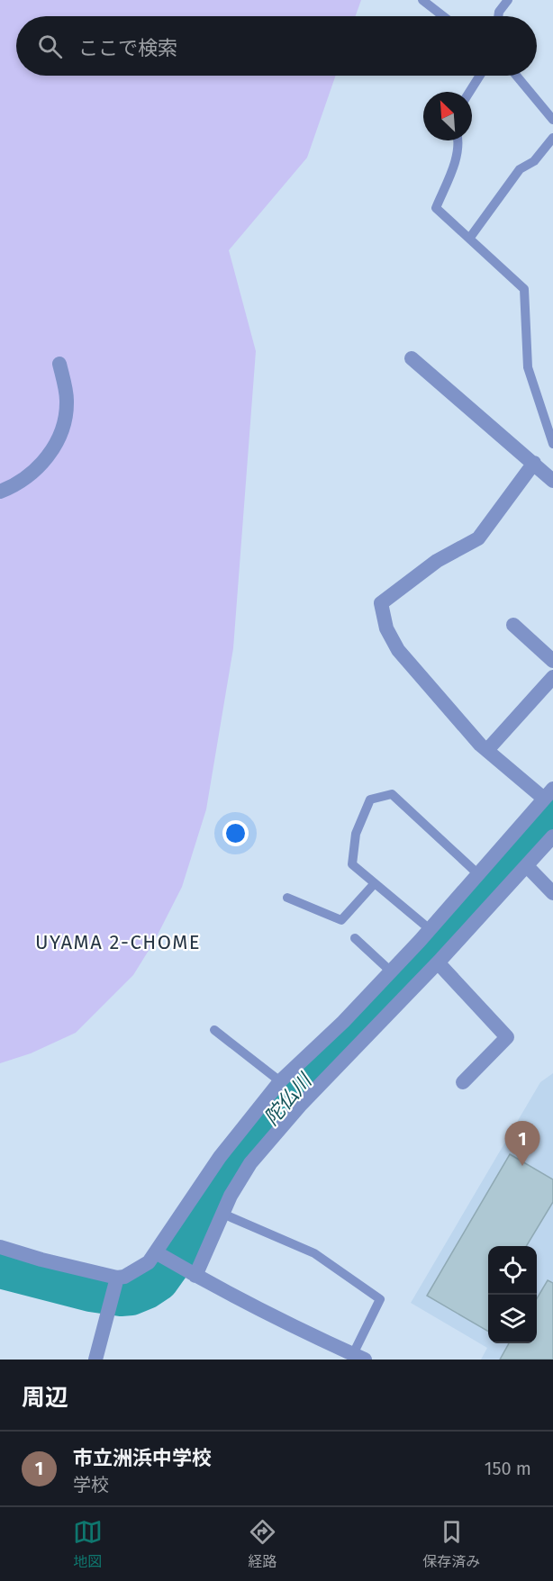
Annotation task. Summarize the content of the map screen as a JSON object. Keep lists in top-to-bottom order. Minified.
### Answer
{"districts":["UYAMA 2-CHOME"],"water":["陀仏川"],"north":"top left","page":{"search":"ここで検索","pins":"1","heading":"周辺","list":[{"mark":"1","name":"市立洲浜中学校","note":"学校","value":"150 m"}],"nav":["地図","経路","保存済み"]}}
